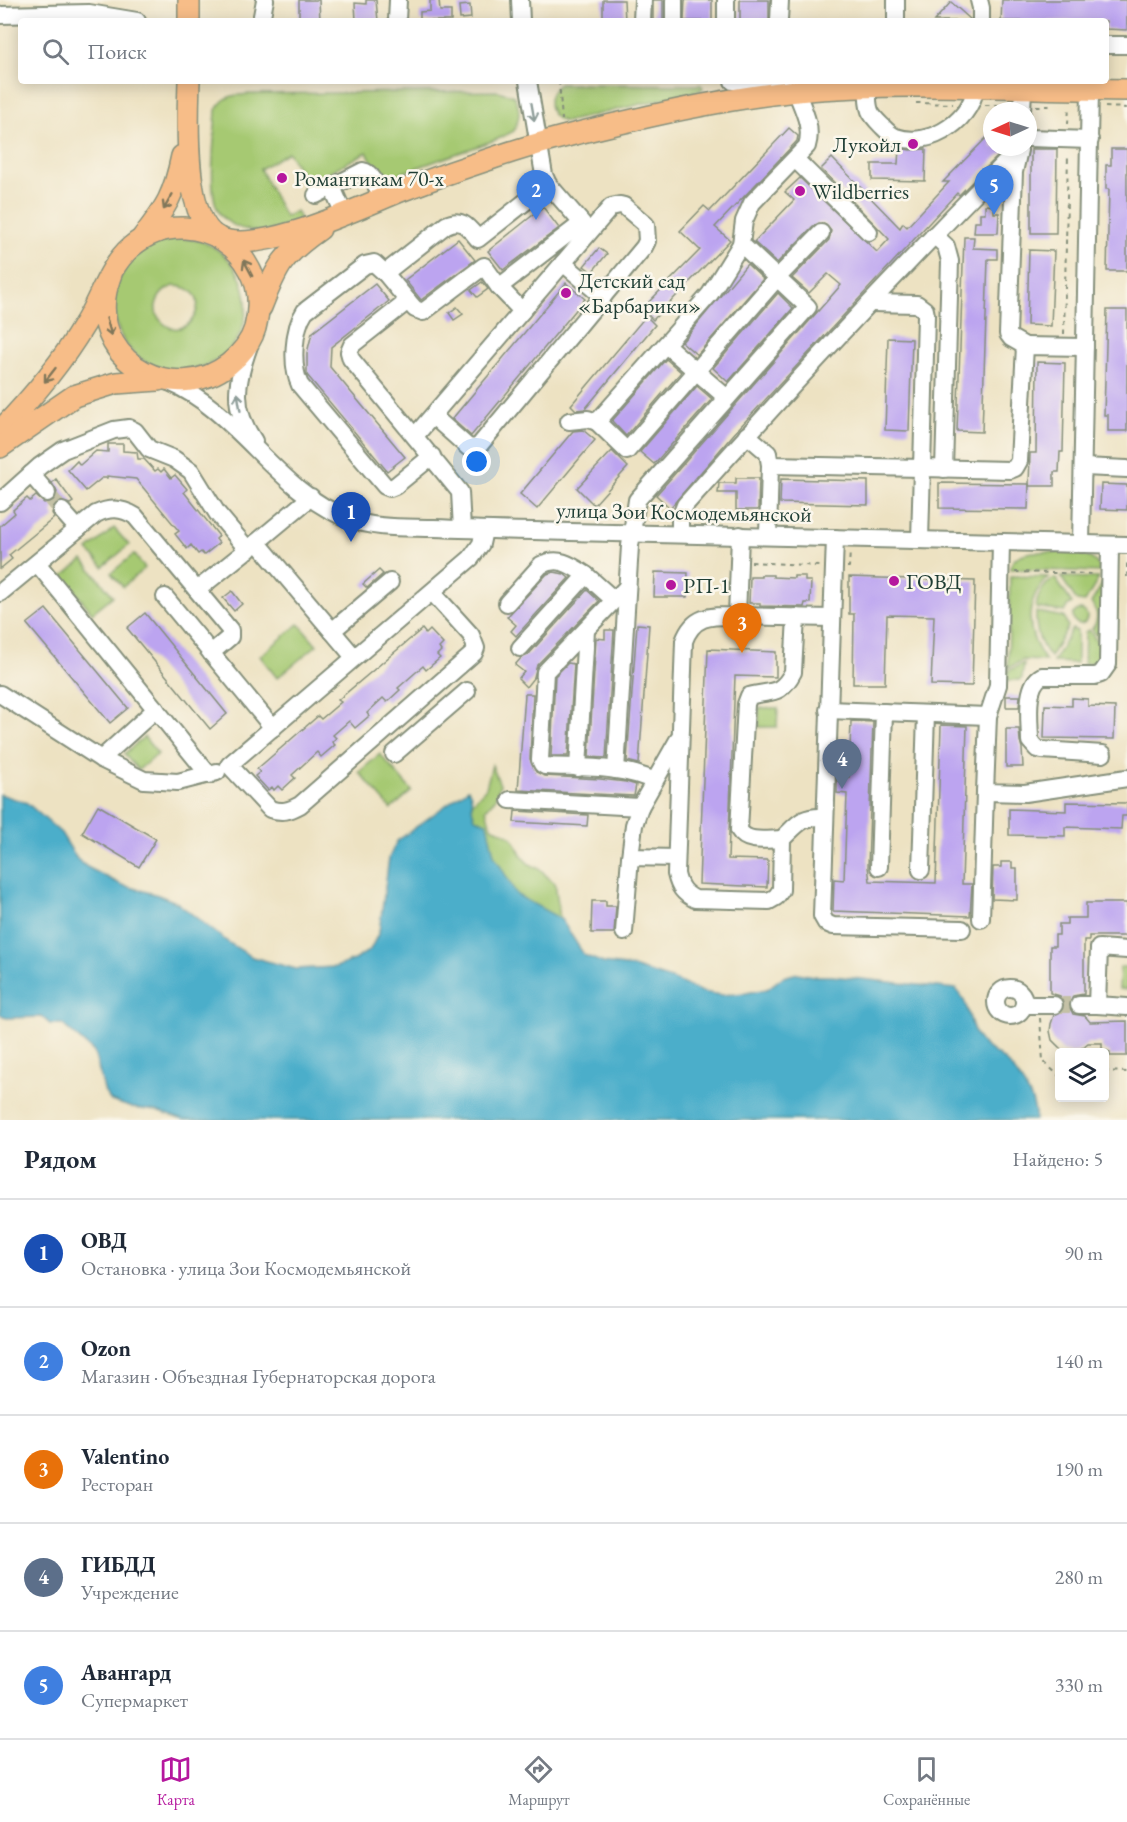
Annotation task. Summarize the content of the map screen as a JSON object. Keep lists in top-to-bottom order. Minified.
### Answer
{"streets":{"street":["улица Зои Космодемьянской"]},"places":["Лукойл","Романтикам 70-х","Wildberries","Детский сад «Барбарики»","ГОВД","РП-1"],"north":"left","page":{"search":"Поиск","pins":["5","2","1","3","4"],"heading":["Рядом","Найдено: 5"],"list":[{"mark":"1","name":"ОВД","note":"Остановка · улица Зои Космодемьянской","value":"90 m"},{"mark":"2","name":"Ozon","note":"Магазин · Объездная Губернаторская дорога","value":"140 m"},{"mark":"3","name":"Valentino","note":"Ресторан","value":"190 m"},{"mark":"4","name":"ГИБДД","note":"Учреждение","value":"280 m"},{"mark":"5","name":"Авангард","note":"Супермаркет","value":"330 m"}],"nav":["Карта","Маршрут","Сохранённые"]}}
